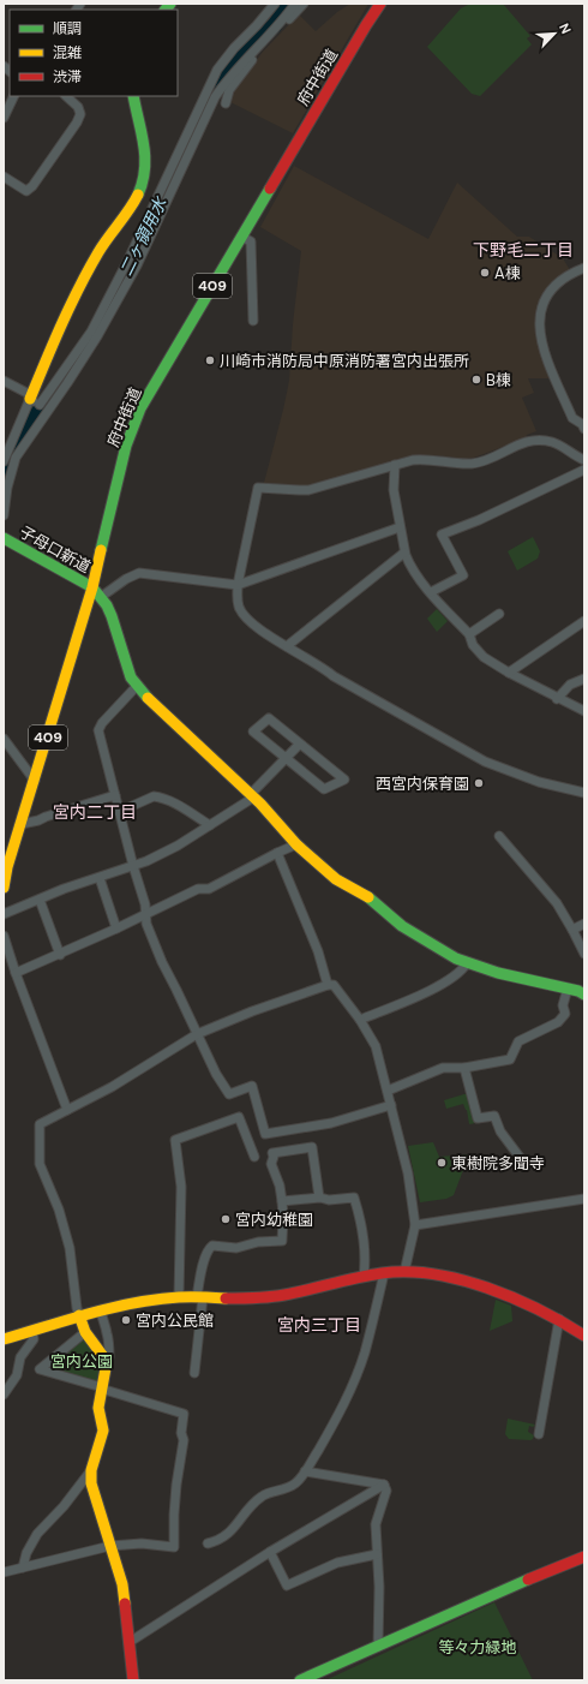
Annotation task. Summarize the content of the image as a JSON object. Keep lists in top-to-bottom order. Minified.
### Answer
{"streets":{"main road":["府中街道","409","子母口新道"]},"crossings":[["府中街道","子母口新道"]],"districts":["下野毛二丁目","宮内二丁目","宮内三丁目"],"water":["二ヶ領用水"],"parks":["宮内公園","等々力緑地"],"places":["A棟","川崎市消防局中原消防署宮内出張所","B棟","西宮内保育園","東樹院多聞寺","宮内幼稚園","宮内公民館"],"legend":["順調","混雑","渋滞"],"north":"top right"}
